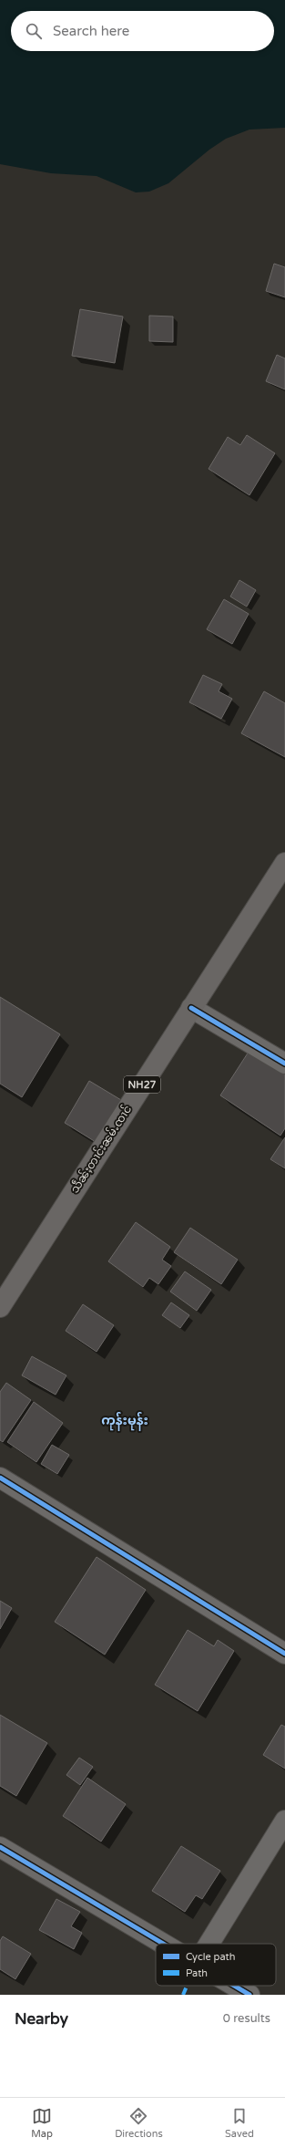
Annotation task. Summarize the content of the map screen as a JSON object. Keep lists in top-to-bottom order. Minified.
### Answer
{"streets":{"highway":["NH27","သဵၼ်ႈတၢင်းၼမ်ႉၸၢင်"]},"districts":["ကုန်းမုန်း"],"legend":["Cycle path","Path"],"page":{"search":"Search here","heading":["Nearby","0 results"],"nav":["Map","Directions","Saved"]}}
